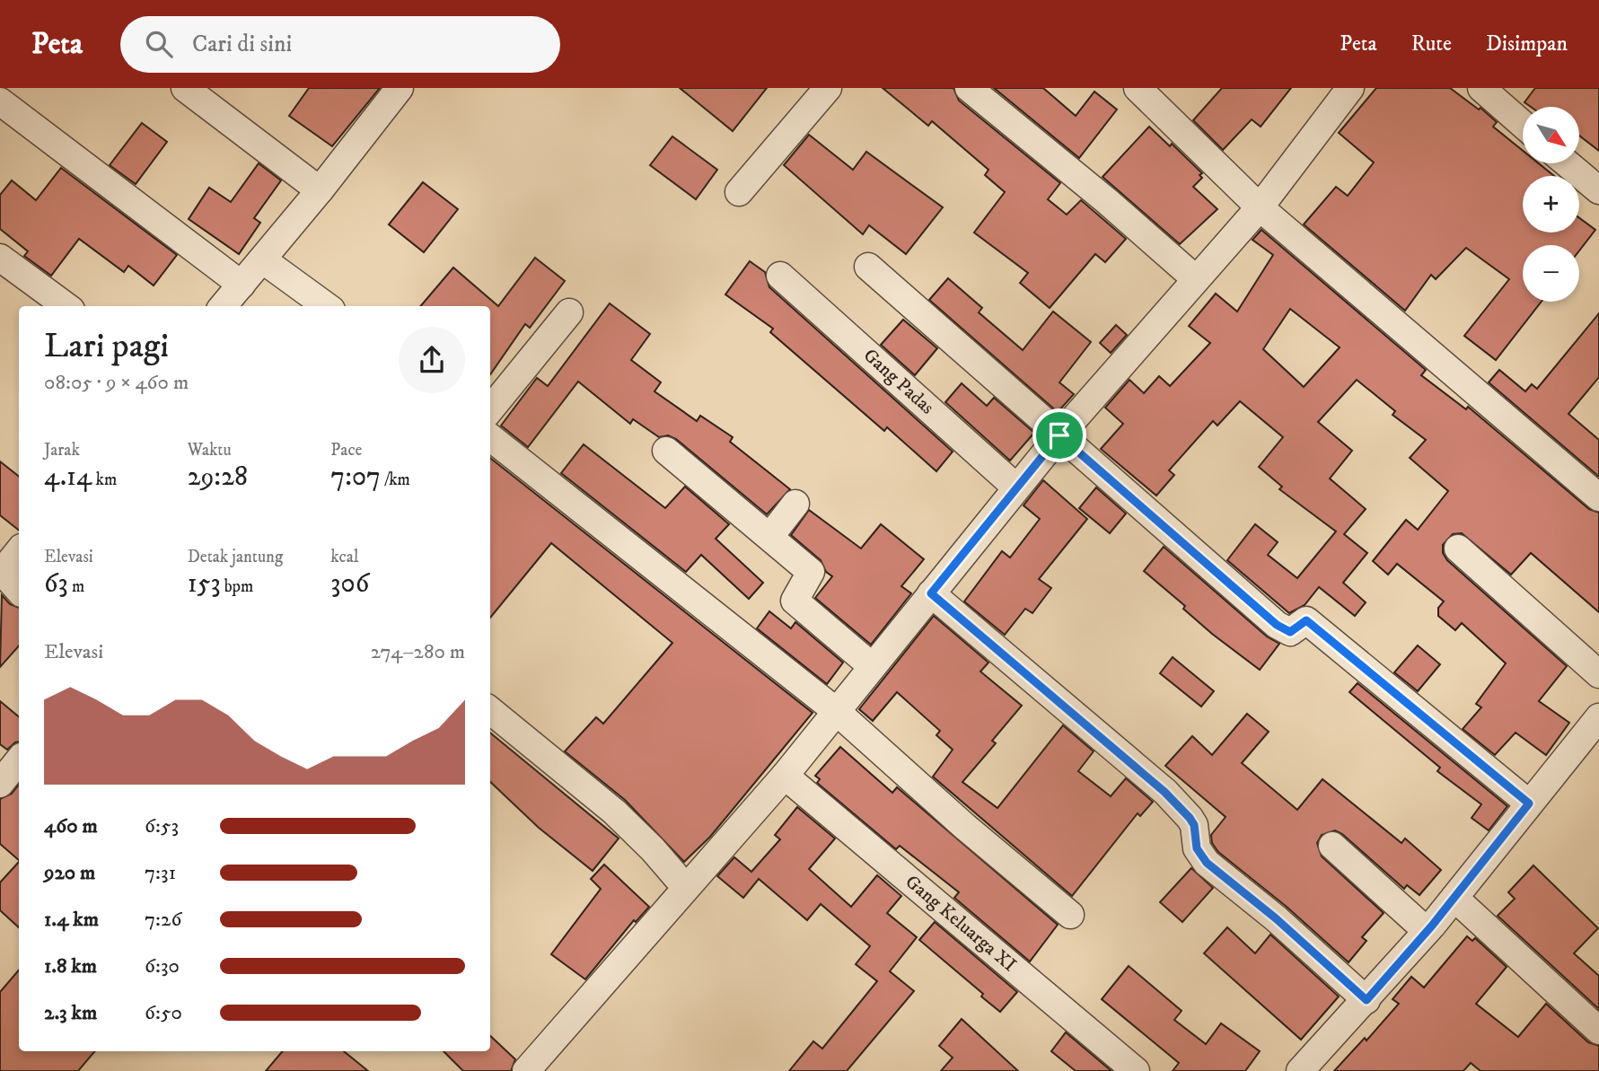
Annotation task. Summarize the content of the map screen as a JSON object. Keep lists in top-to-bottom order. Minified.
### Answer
{"streets":{"street":["Gang Padas","Gang Keluarga XI"]},"north":"bottom right","page":{"header":"Peta","search":"Cari di sini","nav":["Peta","Rute","Disimpan"],"map_buttons":["+","−"],"heading":["Lari pagi","08:05 · 9 × 460 m"],"stats":[["Jarak","4.14 km"],["Waktu","29:28"],["Pace","7:07 /km"],["Elevasi","63 m"],["Detak jantung","153 bpm"],["kcal","306"]],"chart":["Elevasi","274–280 m"],"list":[{"name":"460 m","note":"6:53"},{"name":"920 m","note":"7:31"},{"name":"1.4 km","note":"7:26"},{"name":"1.8 km","note":"6:30"},{"name":"2.3 km","note":"6:50"}]}}
